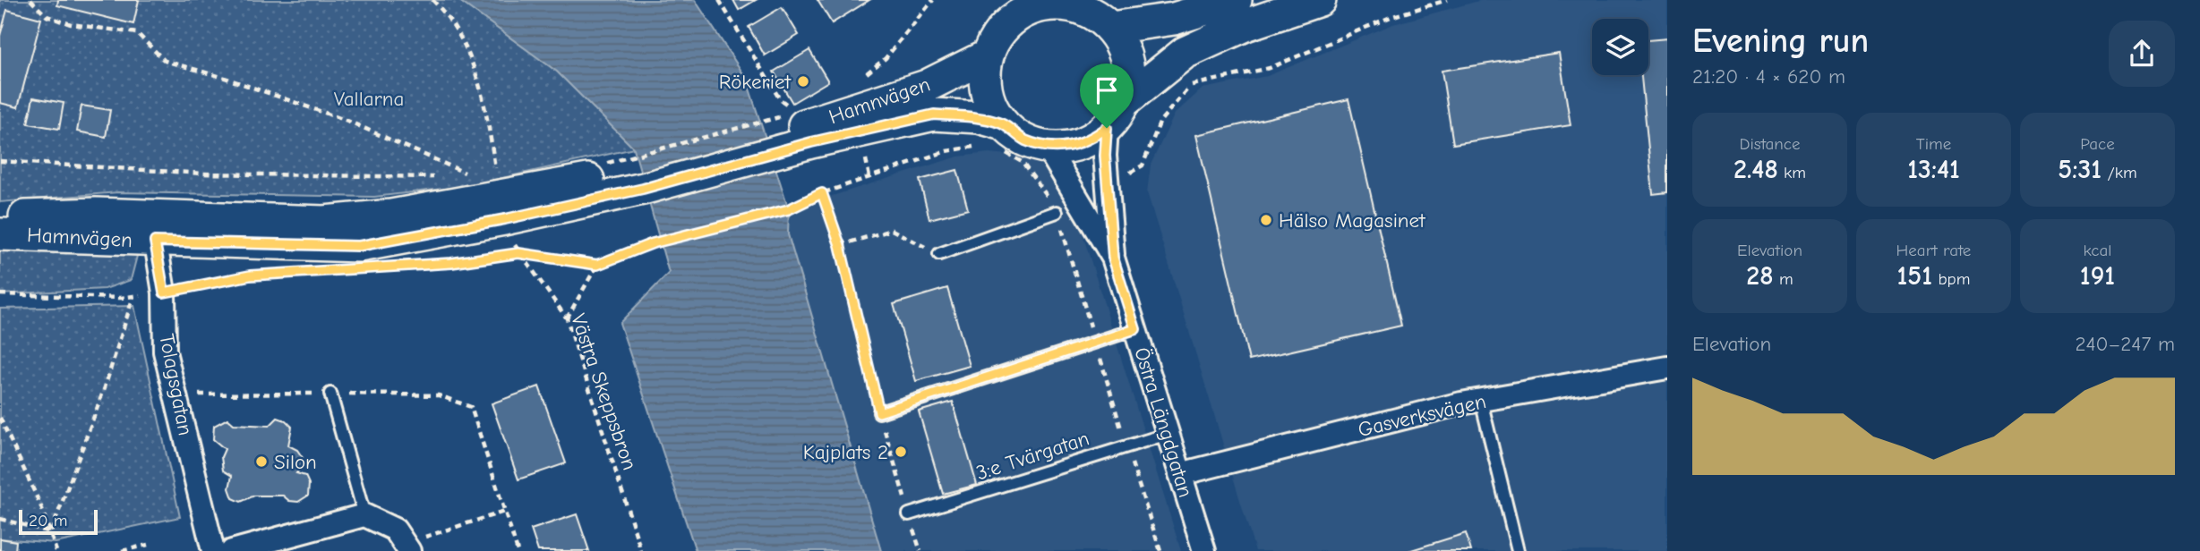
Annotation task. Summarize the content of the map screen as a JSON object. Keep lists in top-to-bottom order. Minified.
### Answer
{"streets":{"main road":["Hamnvägen"],"street":["Tolagsgatan","Gasverksvägen","Östra Längdgatan"],"lane":["3:e Tvärgatan"],"path":["Västra Skeppsbron"]},"crossings":[["Hamnvägen","Tolagsgatan"],["Hamnvägen","Östra Längdgatan"],["Gasverksvägen","Östra Längdgatan"],["Östra Längdgatan","3:e Tvärgatan"]],"parks":["Vallarna"],"places":["Rökeriet","Hälso Magasinet","Kajplats 2","Silon"],"scale_bar":"20 m","page":{"heading":["Evening run","21:20 · 4 × 620 m"],"stats":[["Distance","2.48 km"],["Time","13:41"],["Pace","5:31 /km"],["Elevation","28 m"],["Heart rate","151 bpm"],["kcal","191"]],"chart":["Elevation","240–247 m"],"scale":"20 m"}}
